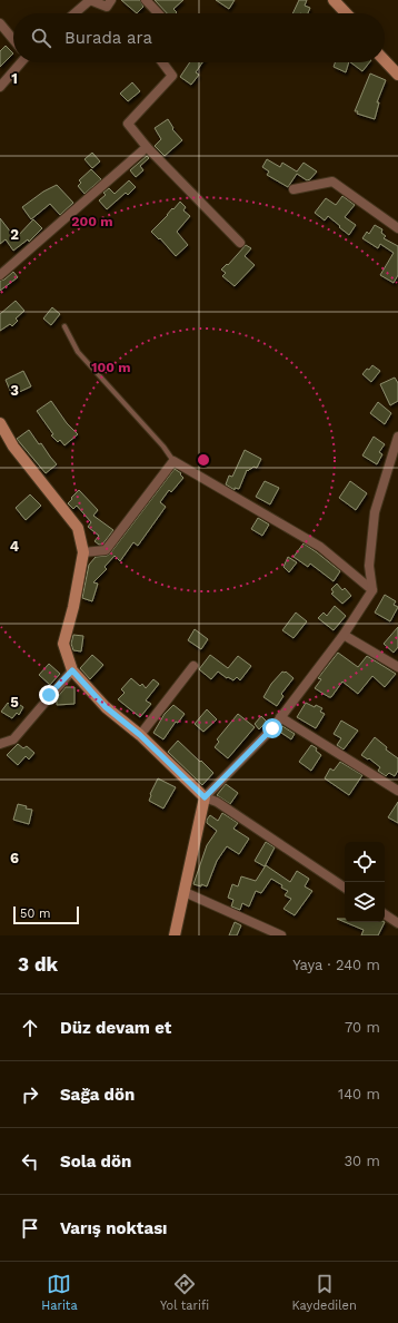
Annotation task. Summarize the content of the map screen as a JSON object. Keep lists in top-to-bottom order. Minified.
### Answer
{"scale_bar":"50 m","page":{"search":"Burada ara","scale":"50 m","heading":["3 dk","Yaya · 240 m"],"list":[["Düz devam et","70 m"],["Sağa dön","140 m"],["Sola dön","30 m"],"Varış noktası"],"nav":["Harita","Yol tarifi","Kaydedilen"]},"grid":{"rows":["1","2","3","4","5","6"]},"rings":["200 m","100 m"]}
